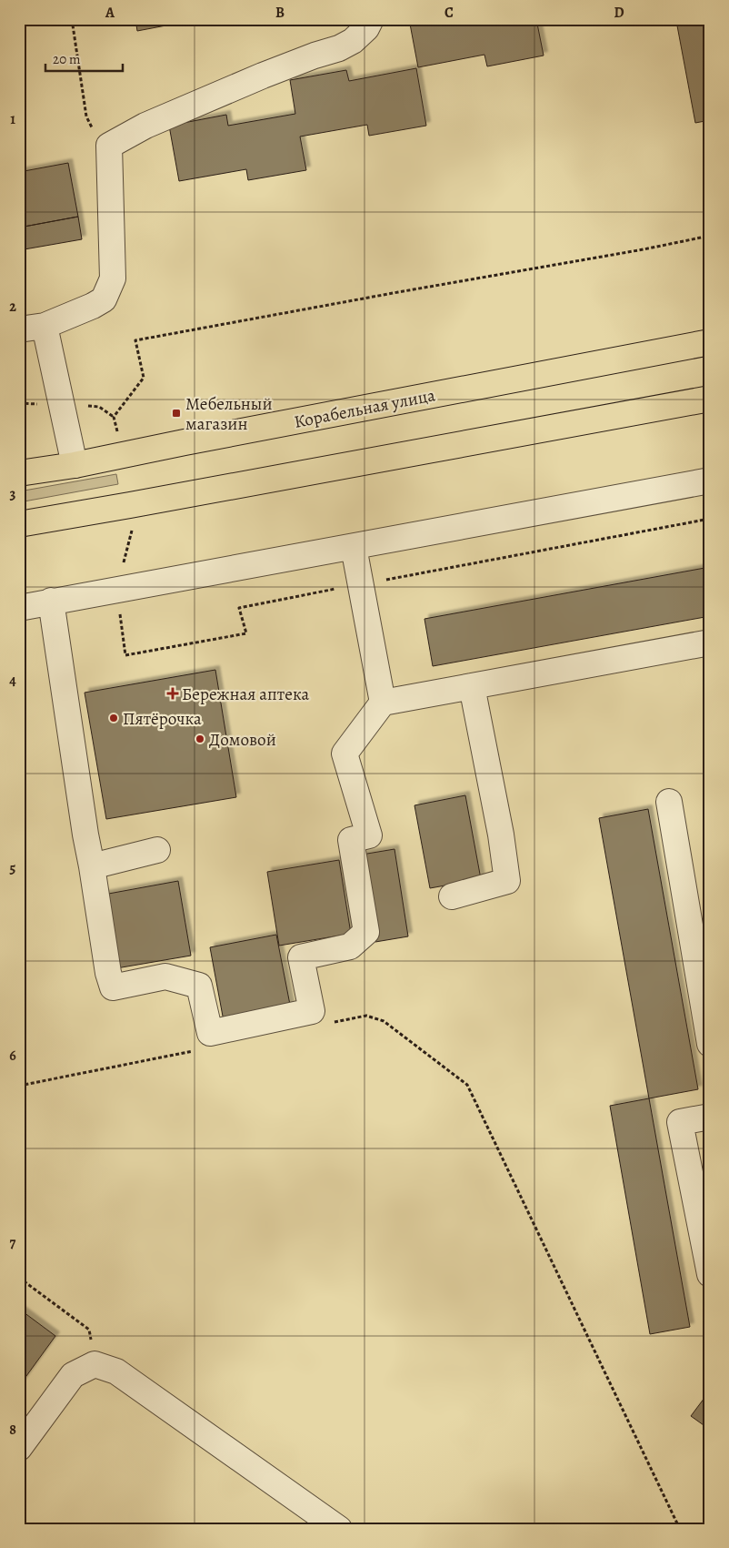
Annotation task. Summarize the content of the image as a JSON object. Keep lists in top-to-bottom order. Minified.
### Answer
{"streets":{"main road":["Корабельная улица"]},"places":{"transit":["Мебельный магазин"],"health":["Бережная аптека"],"other":["Пятёрочка","Домовой"]},"scale_bar":"20 m","grid":{"columns":["A","B","C","D"],"rows":["1","2","3","4","5","6","7","8"]}}
